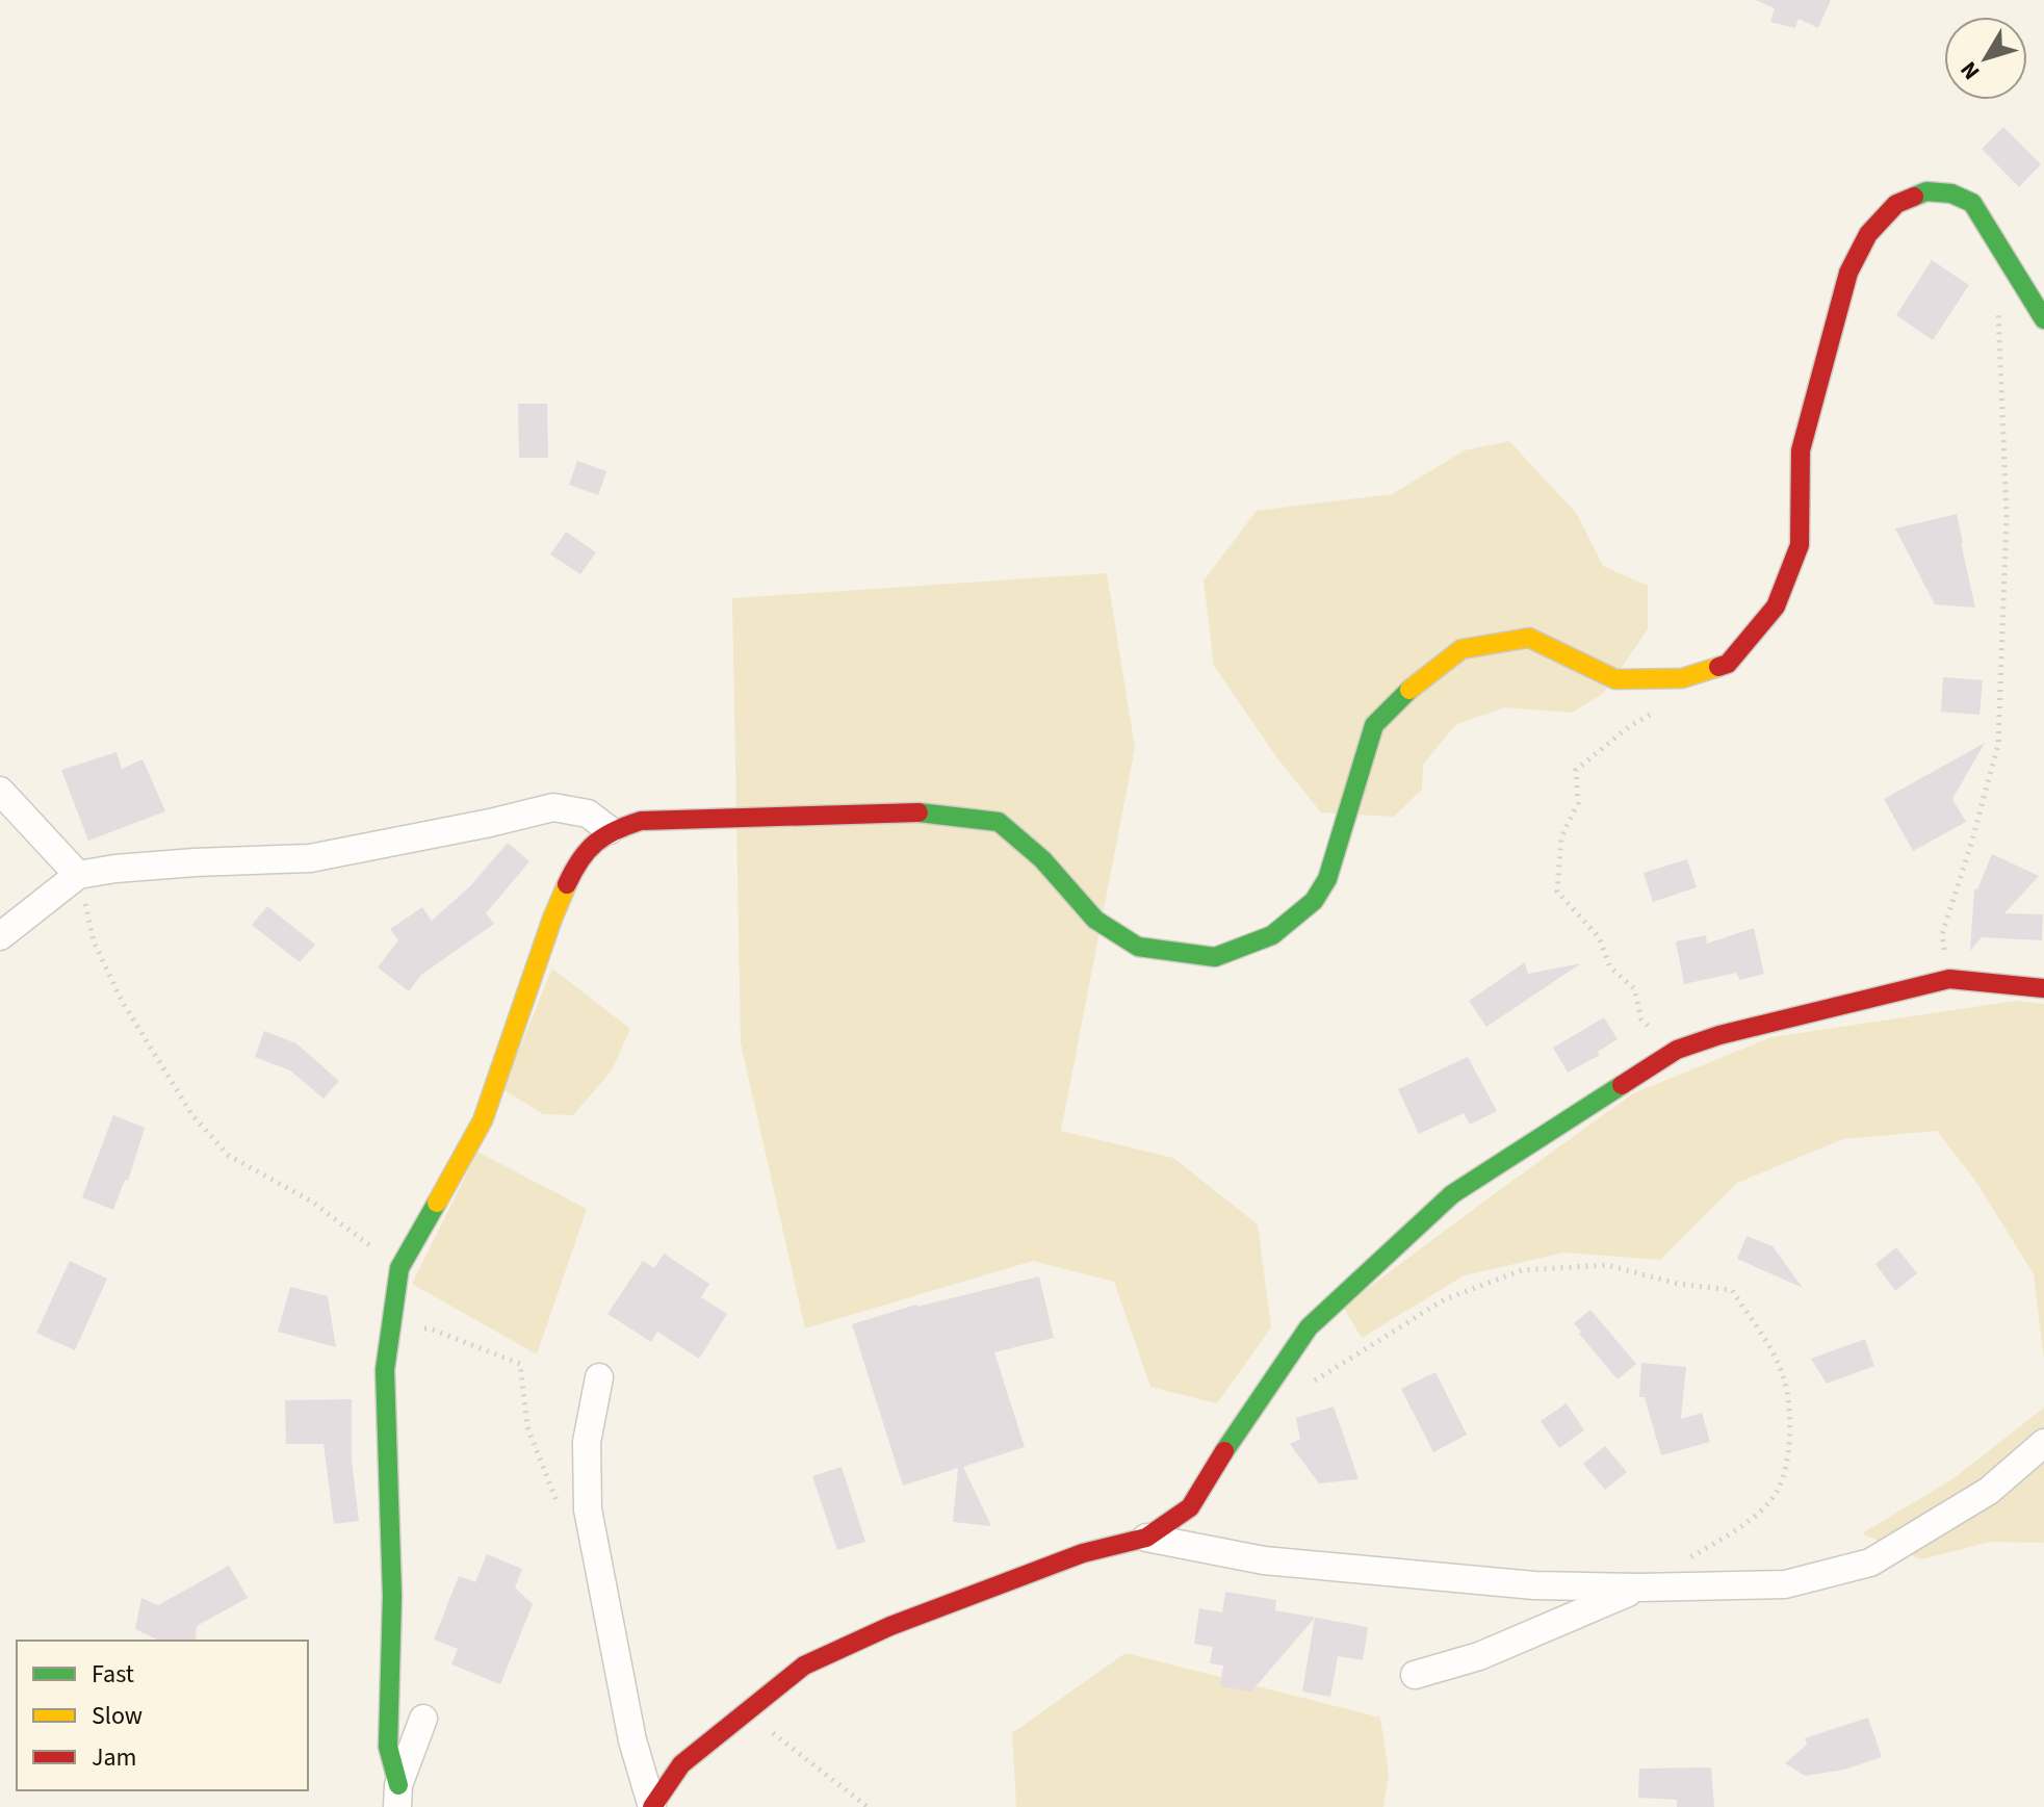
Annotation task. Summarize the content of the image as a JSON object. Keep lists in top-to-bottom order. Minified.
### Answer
{"legend":["Fast","Slow","Jam"],"north":"bottom left"}
